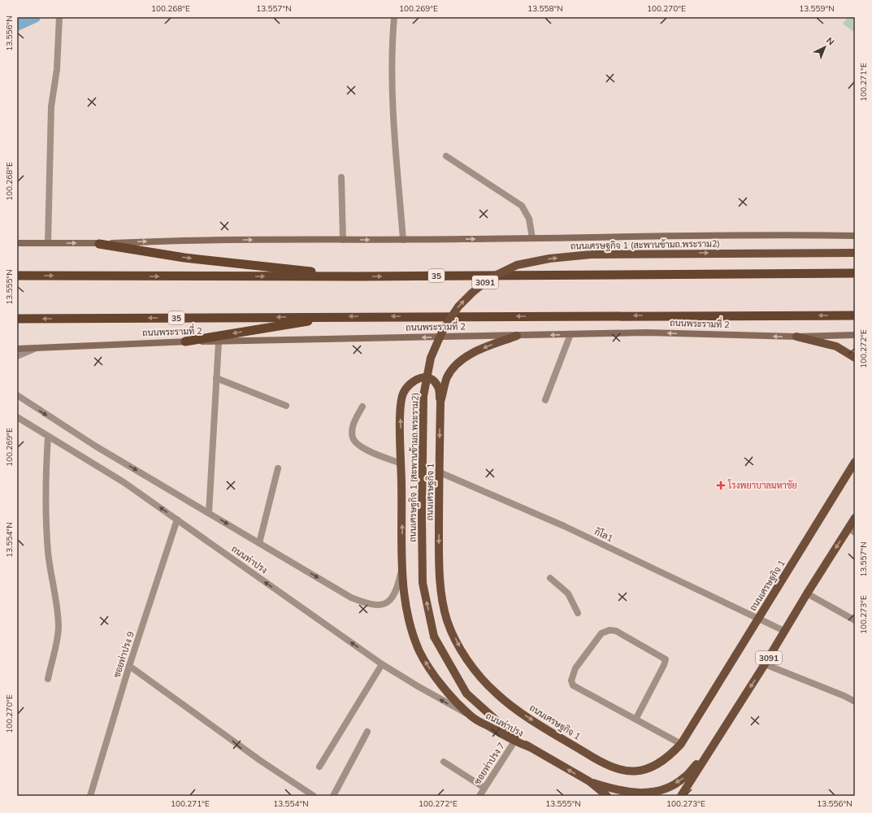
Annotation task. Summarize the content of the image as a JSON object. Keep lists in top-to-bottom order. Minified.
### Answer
{"streets":{"highway":["35","ถนนพระรามที่ 2"],"main road":["ถนนเศรษฐกิจ 1 (สะพานข้ามถ.พระราม2)","3091","ถนนเศรษฐกิจ 1","ถนนท่าปรง"],"street":["กิโล1","ซอยท่าปรง 9","ซอยท่าปรง 7"]},"crossings":[["ถนนเศรษฐกิจ 1 (สะพานข้ามถ.พระราม2)","3091"],["ถนนเศรษฐกิจ 1 (สะพานข้ามถ.พระราม2)","ถนนท่าปรง"],["3091","กิโล1"],["3091","ถนนท่าปรง"],["ถนนพระรามที่ 2","ถนนเศรษฐกิจ 1"],["ถนนเศรษฐกิจ 1","กิโล1"],["ถนนเศรษฐกิจ 1","ถนนท่าปรง"],["ถนนท่าปรง","ซอยท่าปรง 9"],["ถนนท่าปรง","ซอยท่าปรง 7"]],"places":{"health":["โรงพยาบาลมหาชัย"]},"north":"top right","coordinates":["100.268°E","13.557°N","100.269°E","13.558°N","100.270°E","13.559°N","13.556°N","100.271°E","13.555°N","100.272°E","13.554°N","100.273°E"]}
